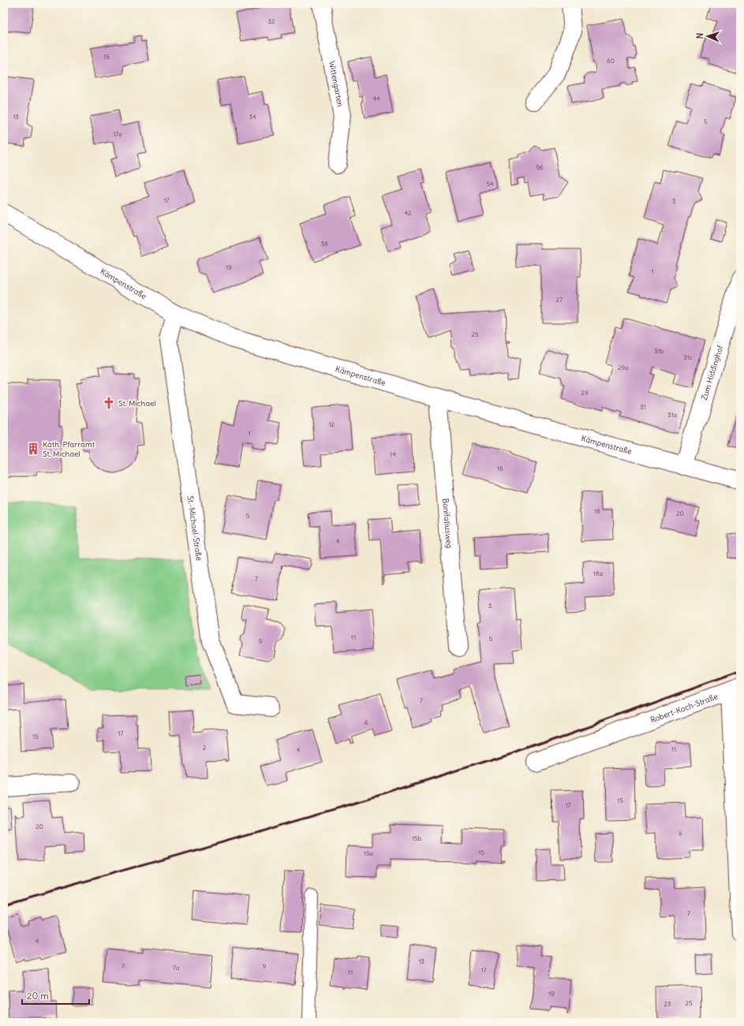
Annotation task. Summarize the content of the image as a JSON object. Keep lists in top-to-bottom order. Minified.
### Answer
{"streets":{"street":["Wittengarten","Kämpenstraße","Zum Hiddinghof","Bonifatiusweg","St.-Michael-Straße","Robert-Koch-Straße"]},"crossings":[["Kämpenstraße","Zum Hiddinghof"],["Kämpenstraße","Bonifatiusweg"],["Kämpenstraße","St.-Michael-Straße"]],"places":{"church":["St. Michael"],"building":["Kath. Pfarramt St. Michael"]},"house_numbers":["32","15","60","44","13","34","5","17a","56","54","17","3","42","38","19","1","27","25","31b","31c","29a","29","31","31a","12","1","14","16","18","20","5","4","18a","7","3","11","5","9","7","6","17","15","2","11","4","15","17","20","9","15b","15","15a","7","4","13","7","9","7a","17","11","19","25","23"],"scale_bar":"20 m","north":"left"}
